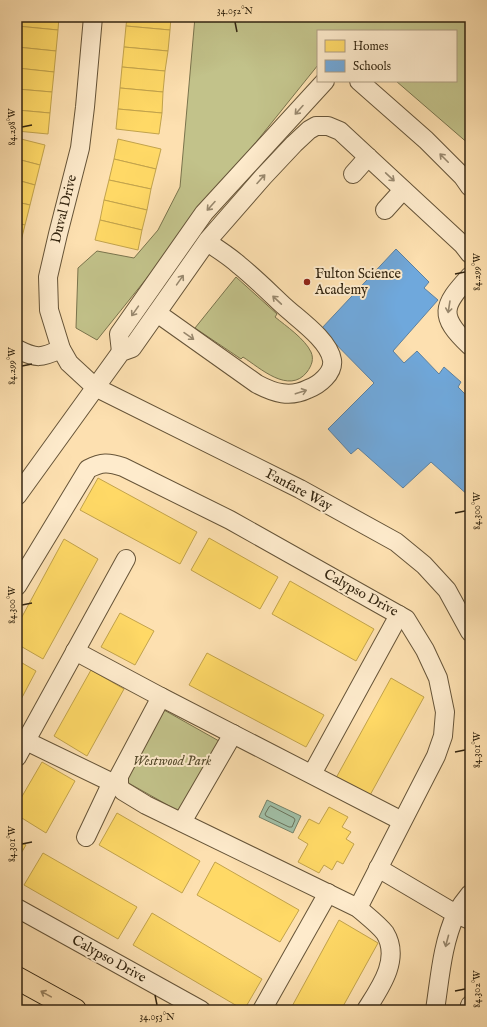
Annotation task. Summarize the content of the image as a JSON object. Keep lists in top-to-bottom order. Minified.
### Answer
{"streets":{"street":["Duval Drive","Fanfare Way","Calypso Drive"]},"crossings":[["Duval Drive","Fanfare Way"]],"parks":["Westwood Park"],"places":["Fulton Science Academy"],"legend":["Homes","Schools"],"coordinates":["34.052°N","84.298°W","84.299°W","84.300°W","84.301°W","84.302°W","34.053°N"]}
